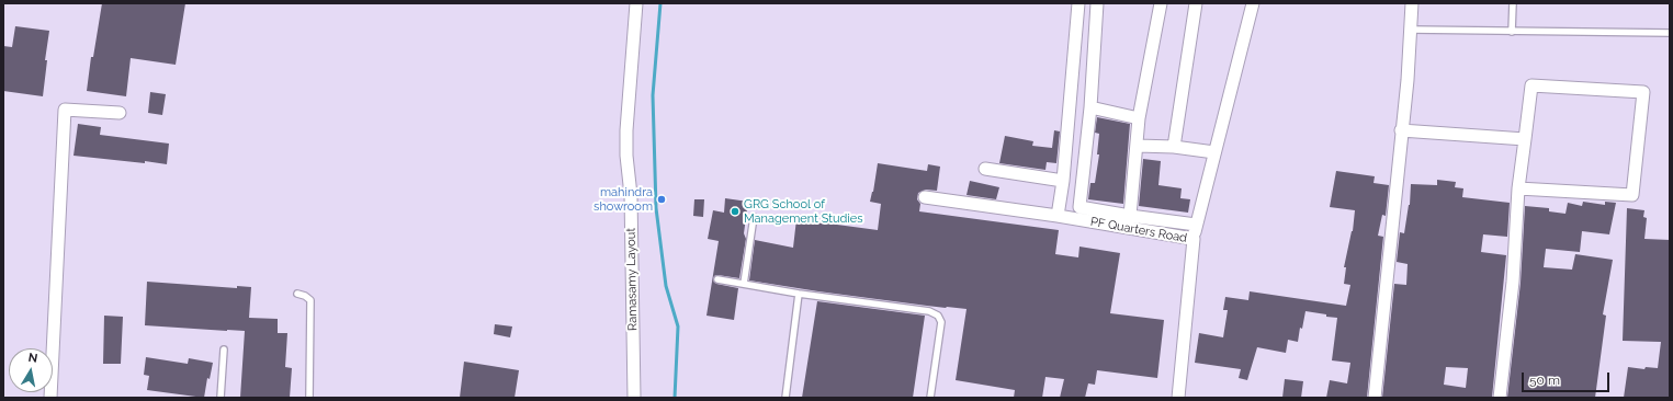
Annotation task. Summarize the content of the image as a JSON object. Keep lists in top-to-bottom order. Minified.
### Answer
{"streets":{"street":["PF Quarters Road","Ramasamy Layout"]},"places":["mahindra showroom","GRG School of Management Studies"],"scale_bar":"50 m","north":"top"}
